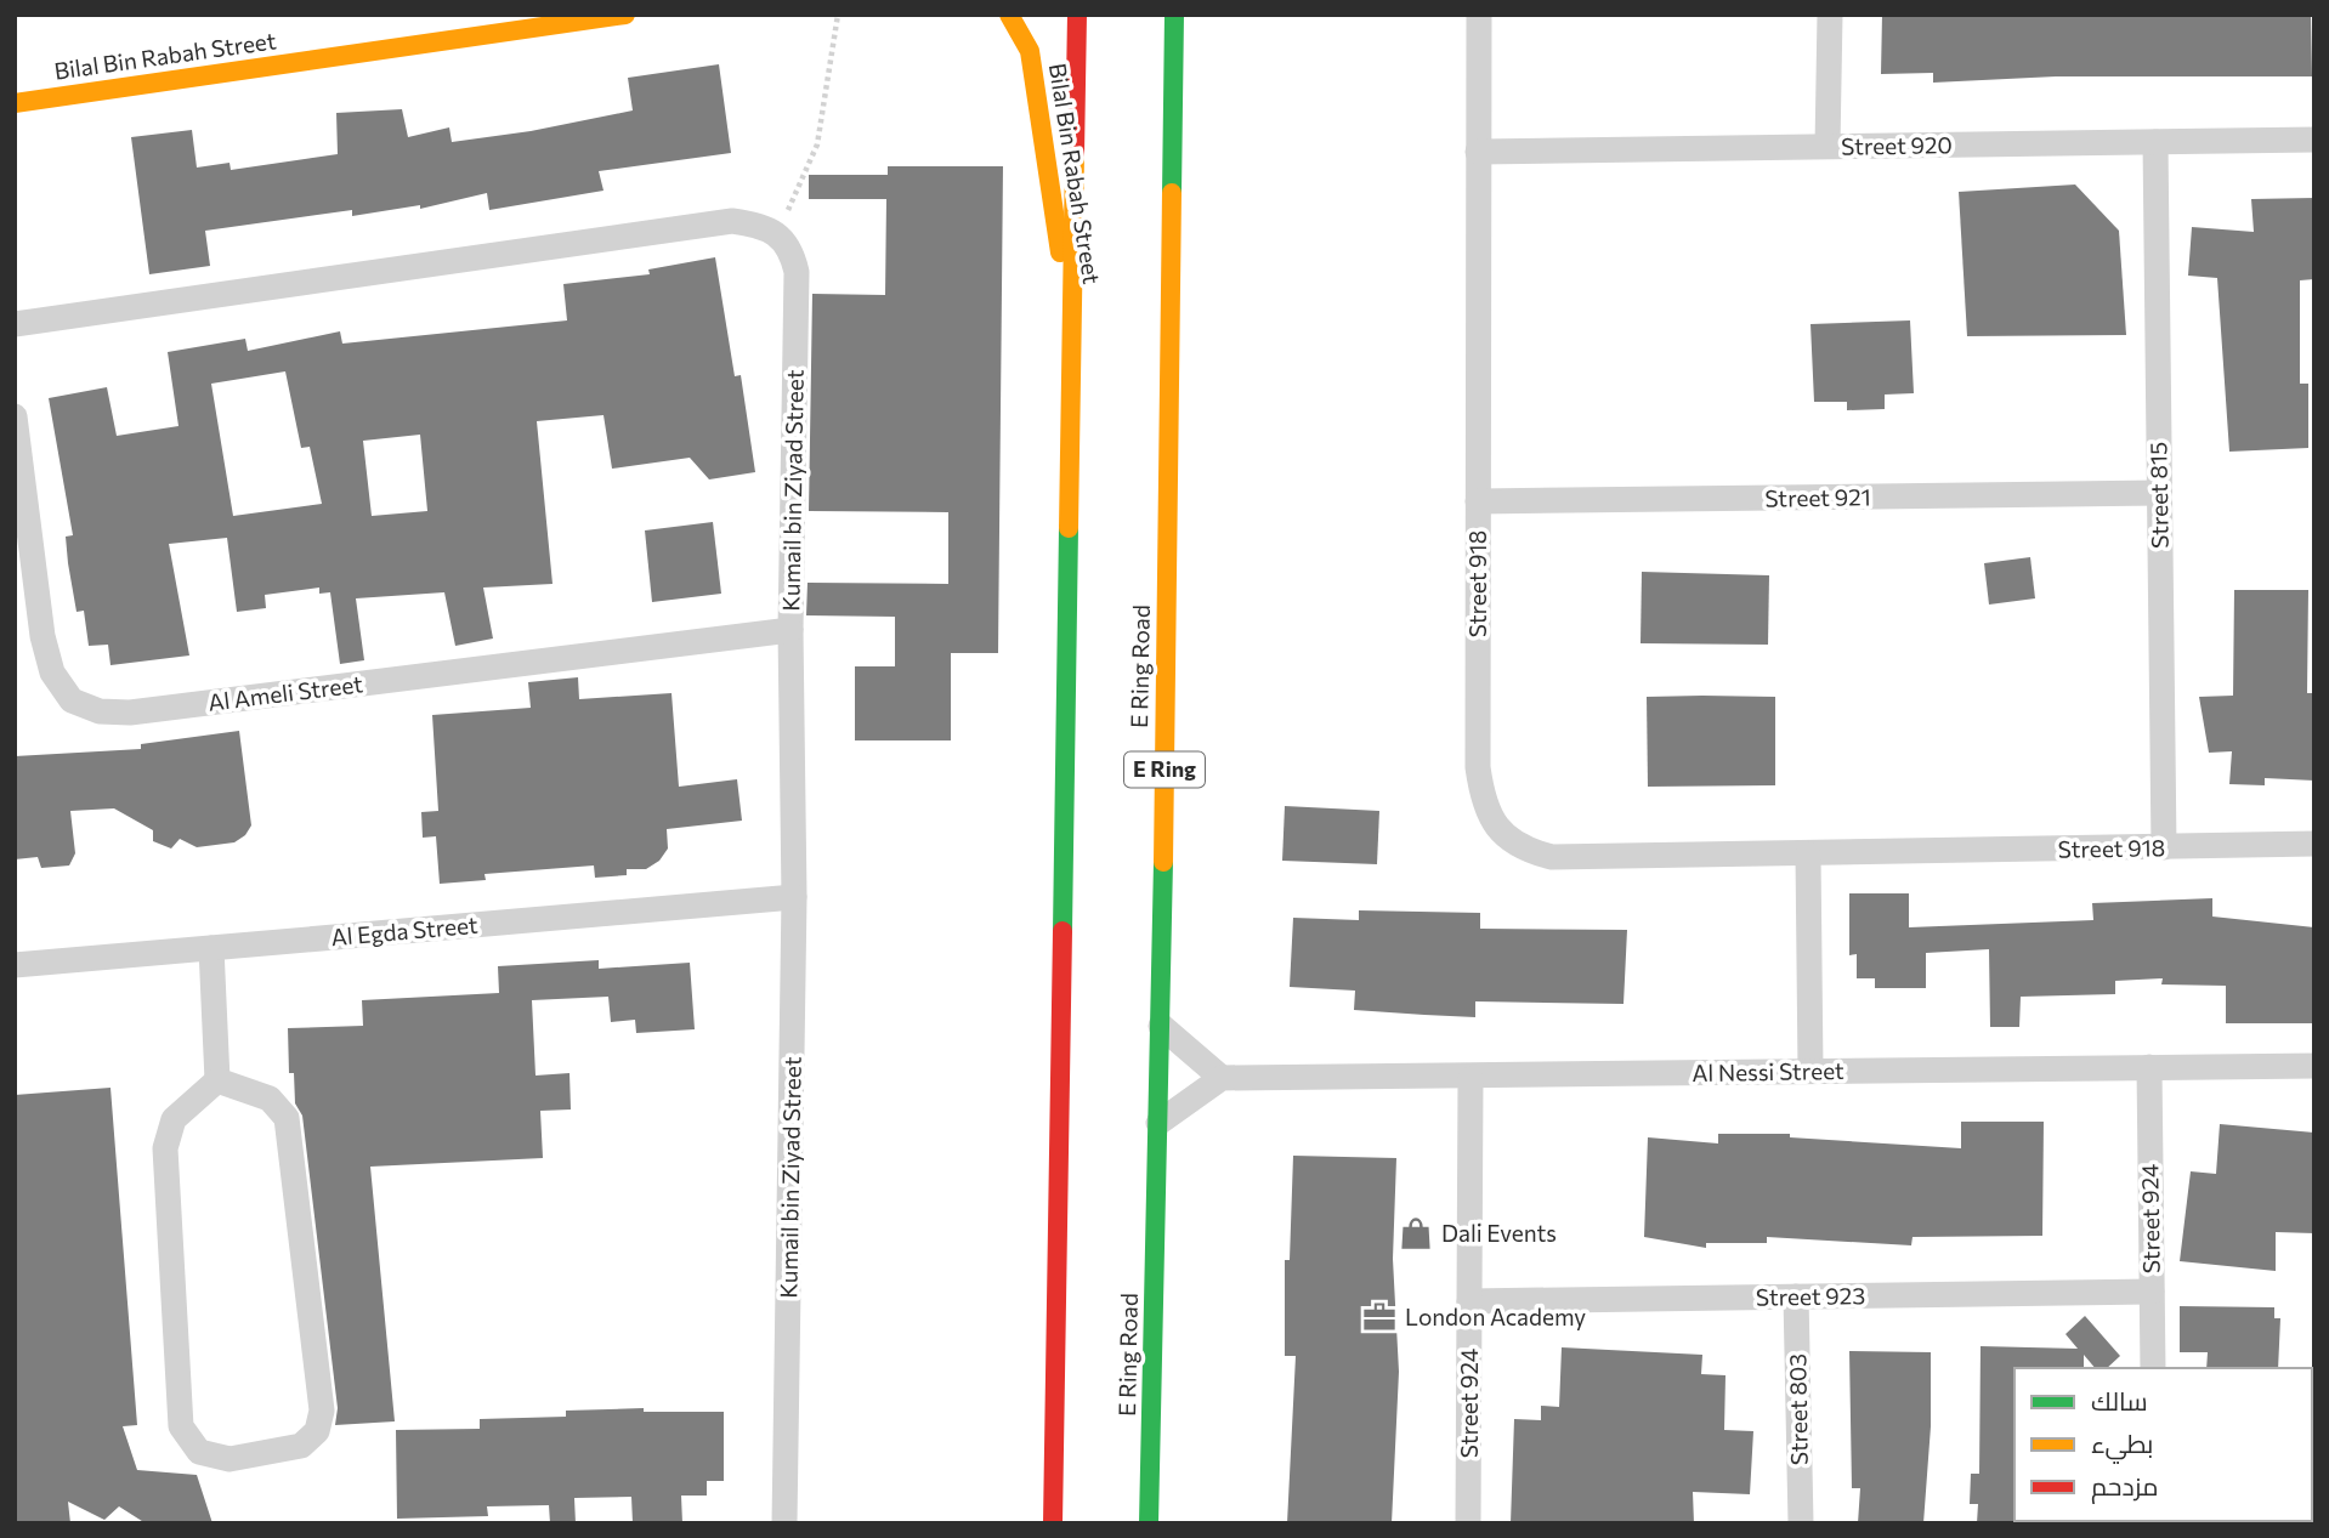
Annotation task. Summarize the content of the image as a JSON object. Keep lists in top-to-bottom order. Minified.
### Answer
{"streets":{"main road":["Bilal Bin Rabah Street","E Ring Road","E Ring"],"street":["Street 920","Kumail bin Ziyad Street","Street 815","Street 921","Street 918","Al Ameli Street","Al Egda Street","Al Nessi Street","Street 924","Street 923","Street 803"]},"crossings":[["Street 920","Street 815"],["Street 920","Street 918"],["Kumail bin Ziyad Street","Al Ameli Street"],["Kumail bin Ziyad Street","Al Egda Street"],["Street 815","Street 921"],["Street 815","Street 918"],["Street 921","Street 918"],["Al Nessi Street","Street 924"],["Street 924","Street 923"],["Street 923","Street 803"]],"places":{"shop":["Dali Events"],"office":["London Academy"]},"legend":["سالك","بطيء","مزدحم"]}
